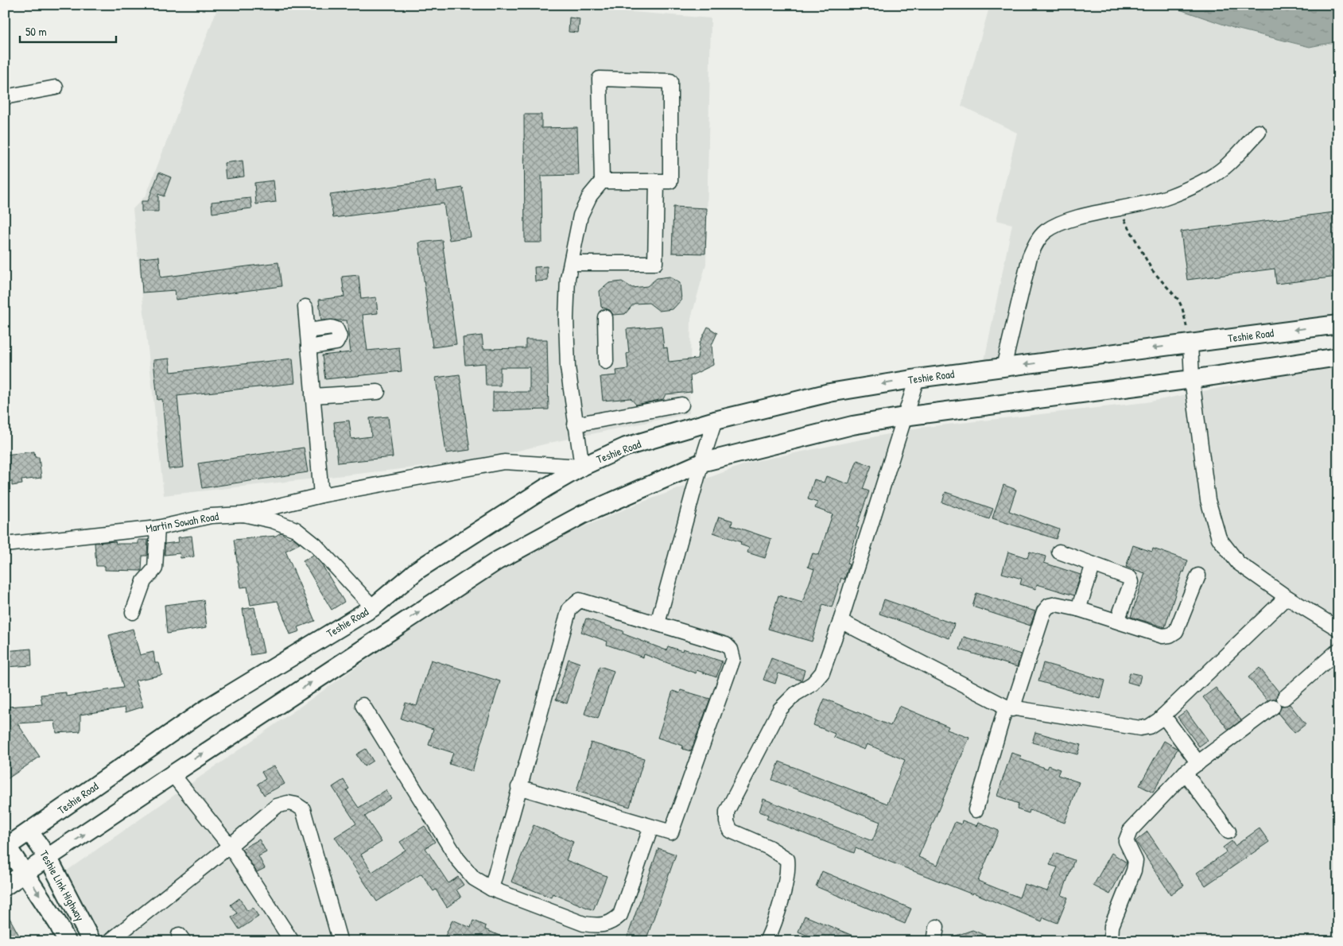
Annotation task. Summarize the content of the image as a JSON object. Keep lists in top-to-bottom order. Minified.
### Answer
{"streets":{"main road":["Teshie Road","Teshie Link Highway"],"street":["Martin Sowah Road"]},"crossings":[["Teshie Road","Martin Sowah Road"],["Teshie Road","Teshie Link Highway"]],"scale_bar":"50 m"}
